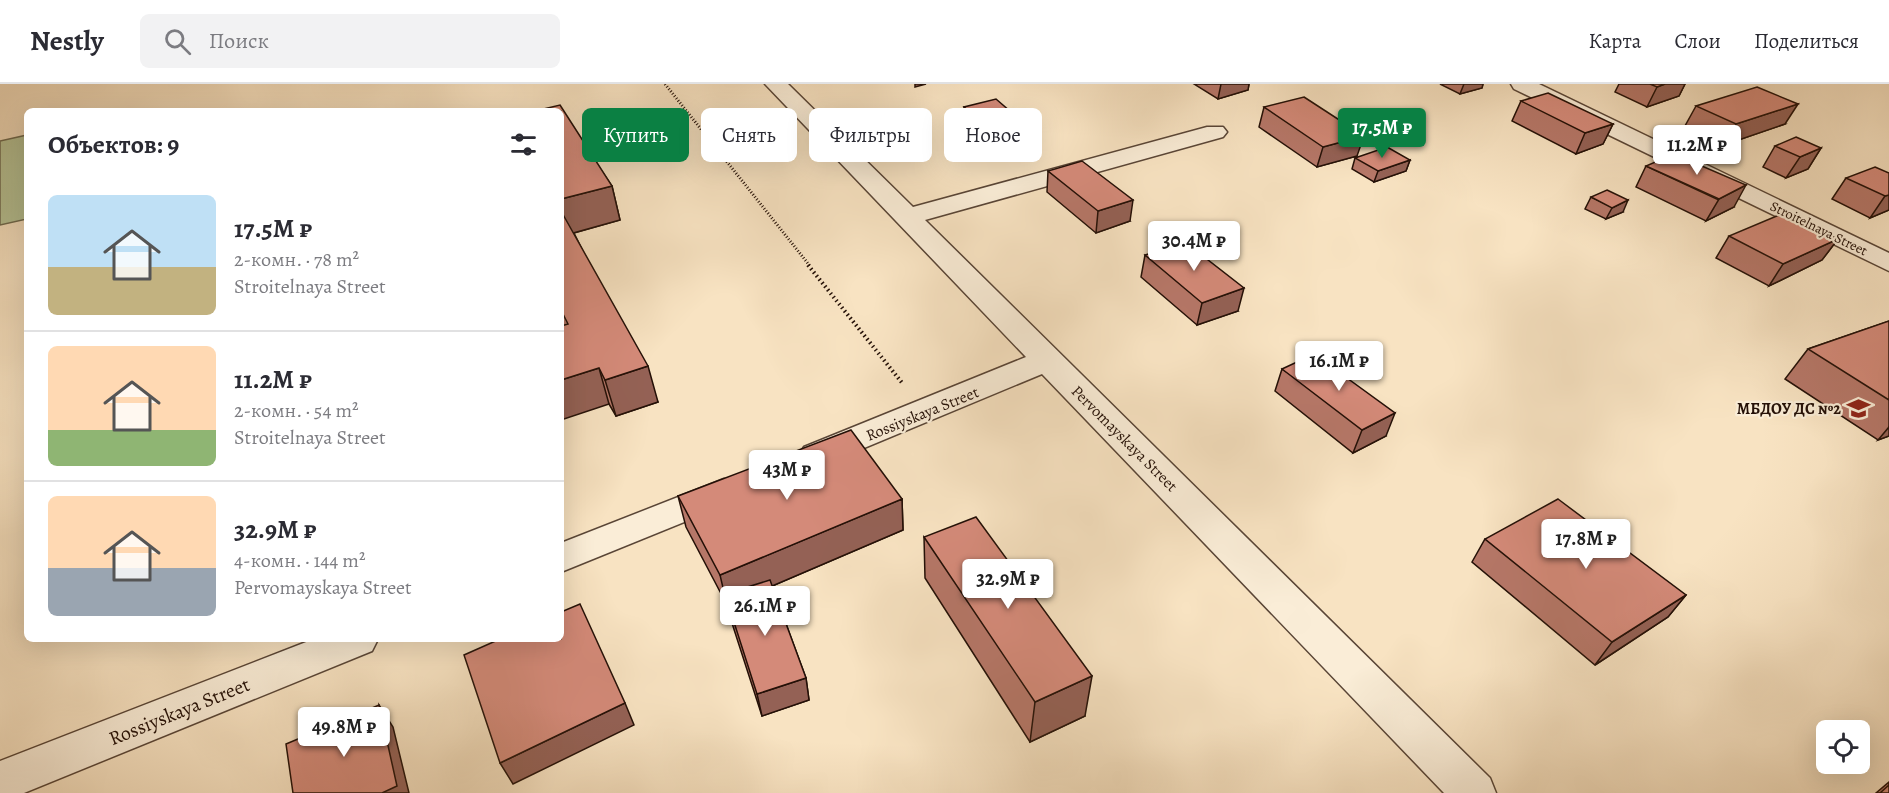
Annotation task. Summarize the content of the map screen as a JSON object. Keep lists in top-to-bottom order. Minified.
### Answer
{"streets":{"street":["Stroitelnaya Street","Rossiyskaya Street","Pervomayskaya Street"]},"crossings":[["Rossiyskaya Street","Pervomayskaya Street"]],"places":{"school or university":["МБДОУ ДС №2"]},"page":{"header":"Nestly","search":"Поиск","nav":["Карта","Слои","Поделиться"],"price":["17.5M ₽","11.2M ₽","30.4M ₽","16.1M ₽","43M ₽","17.8M ₽","32.9M ₽","26.1M ₽","49.8M ₽"],"chip":["Купить","Снять","Фильтры","Новое"],"heading":"Объектов: 9","list":[{"name":"17.5M ₽","note":"2-комн. · 78 m² · Stroitelnaya Street"},{"name":"11.2M ₽","note":"2-комн. · 54 m² · Stroitelnaya Street"},{"name":"32.9M ₽","note":"4-комн. · 144 m² · Pervomayskaya Street"}]}}
